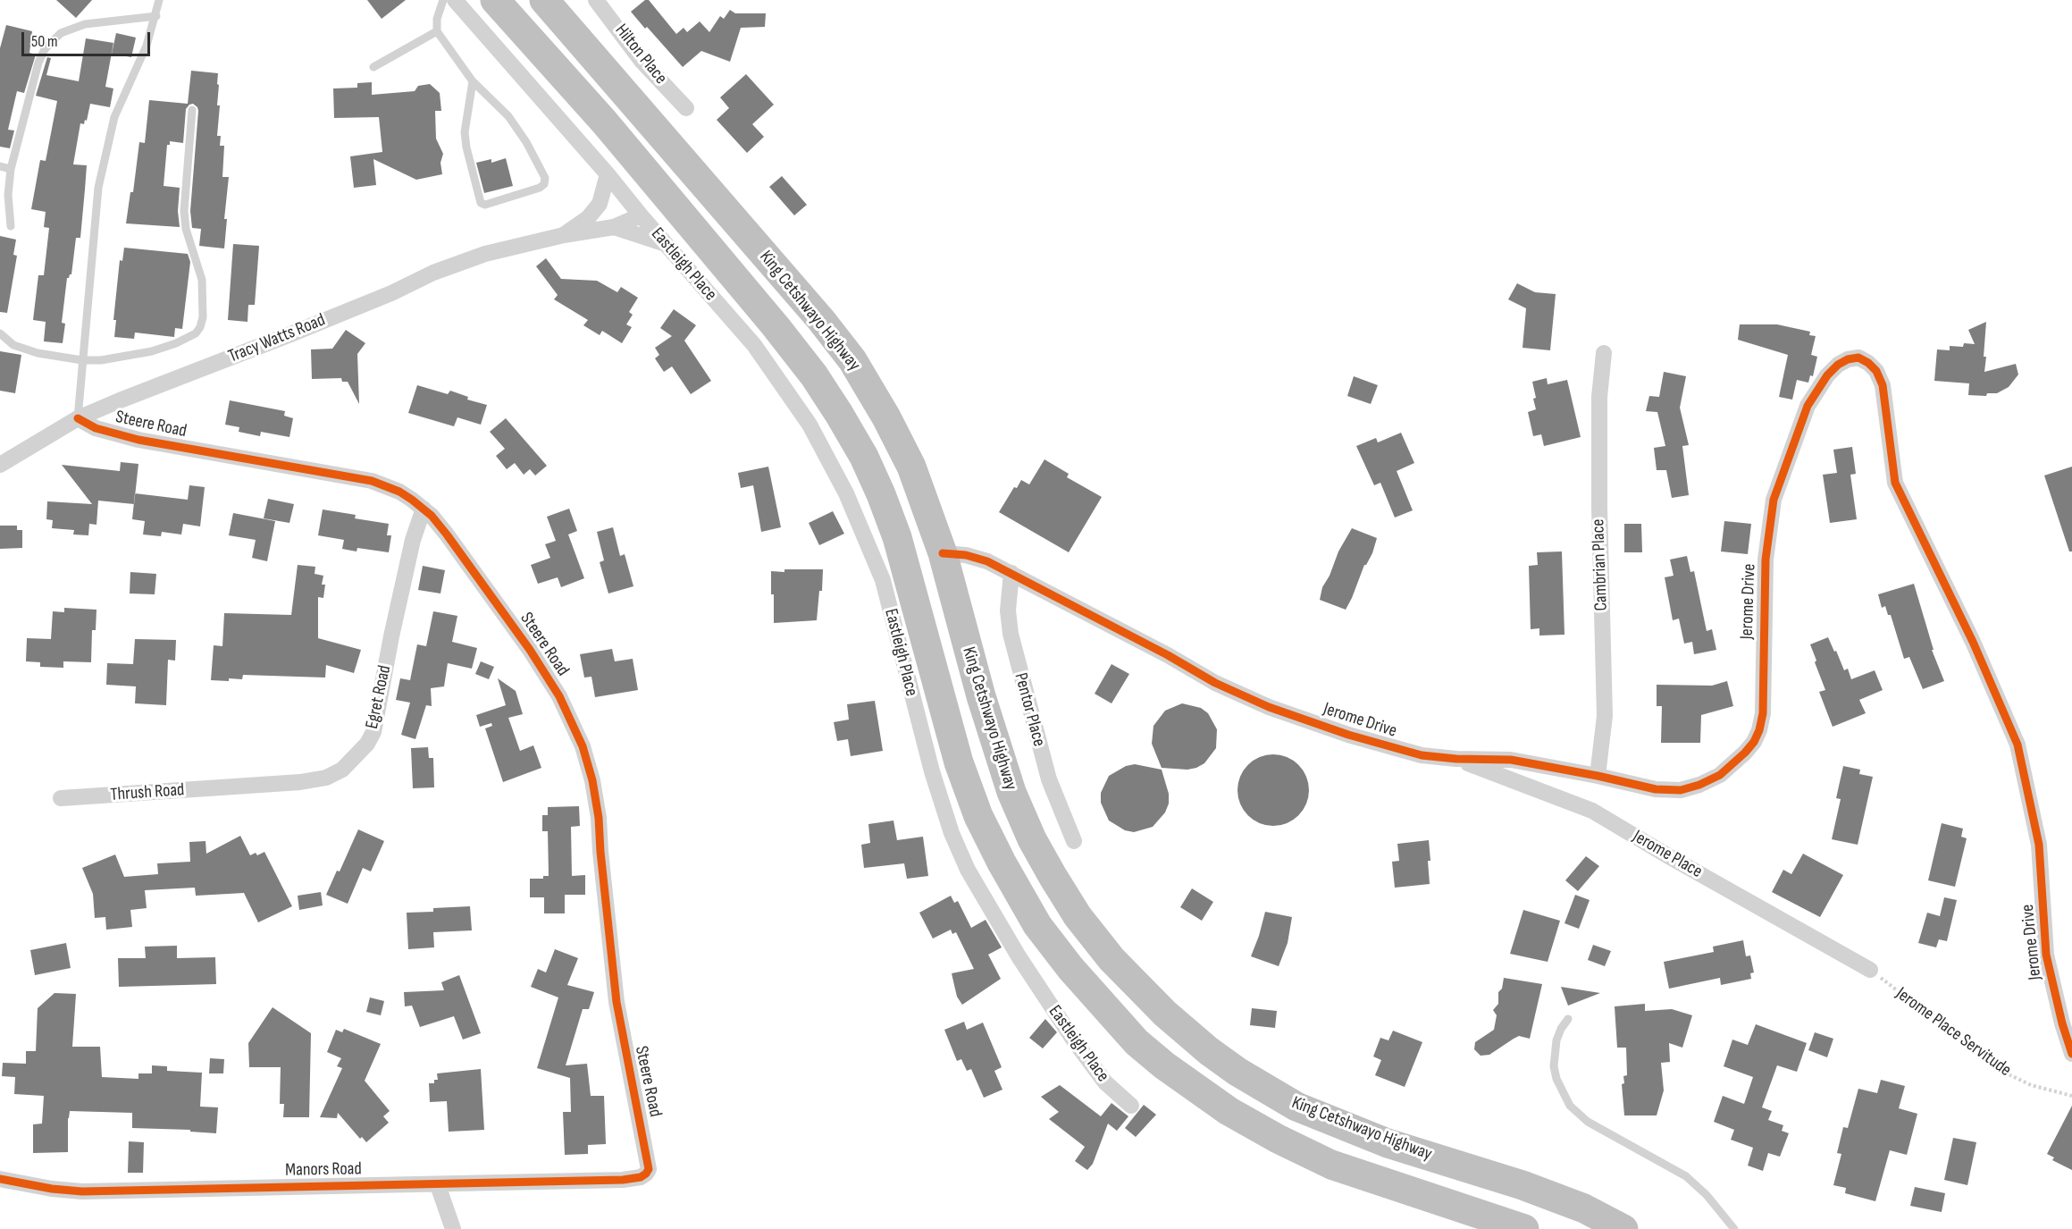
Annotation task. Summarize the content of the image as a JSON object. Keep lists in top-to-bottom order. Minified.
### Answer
{"streets":{"highway":["King Cetshwayo Highway"],"street":["Hilton Place","Eastleigh Place","Tracy Watts Road","Steere Road","Cambrian Place","Jerome Drive","Egret Road","Pentor Place","Thrush Road","Jerome Place","Manors Road"],"path":["Jerome Place Servitude"]},"crossings":[["Eastleigh Place","Tracy Watts Road"],["King Cetshwayo Highway","Jerome Drive"],["Tracy Watts Road","Steere Road"],["Steere Road","Egret Road"],["Steere Road","Manors Road"],["Cambrian Place","Jerome Drive"],["Jerome Drive","Pentor Place"],["Jerome Drive","Jerome Place"],["Egret Road","Thrush Road"],["Jerome Place","Jerome Place Servitude"]],"scale_bar":"50 m"}
